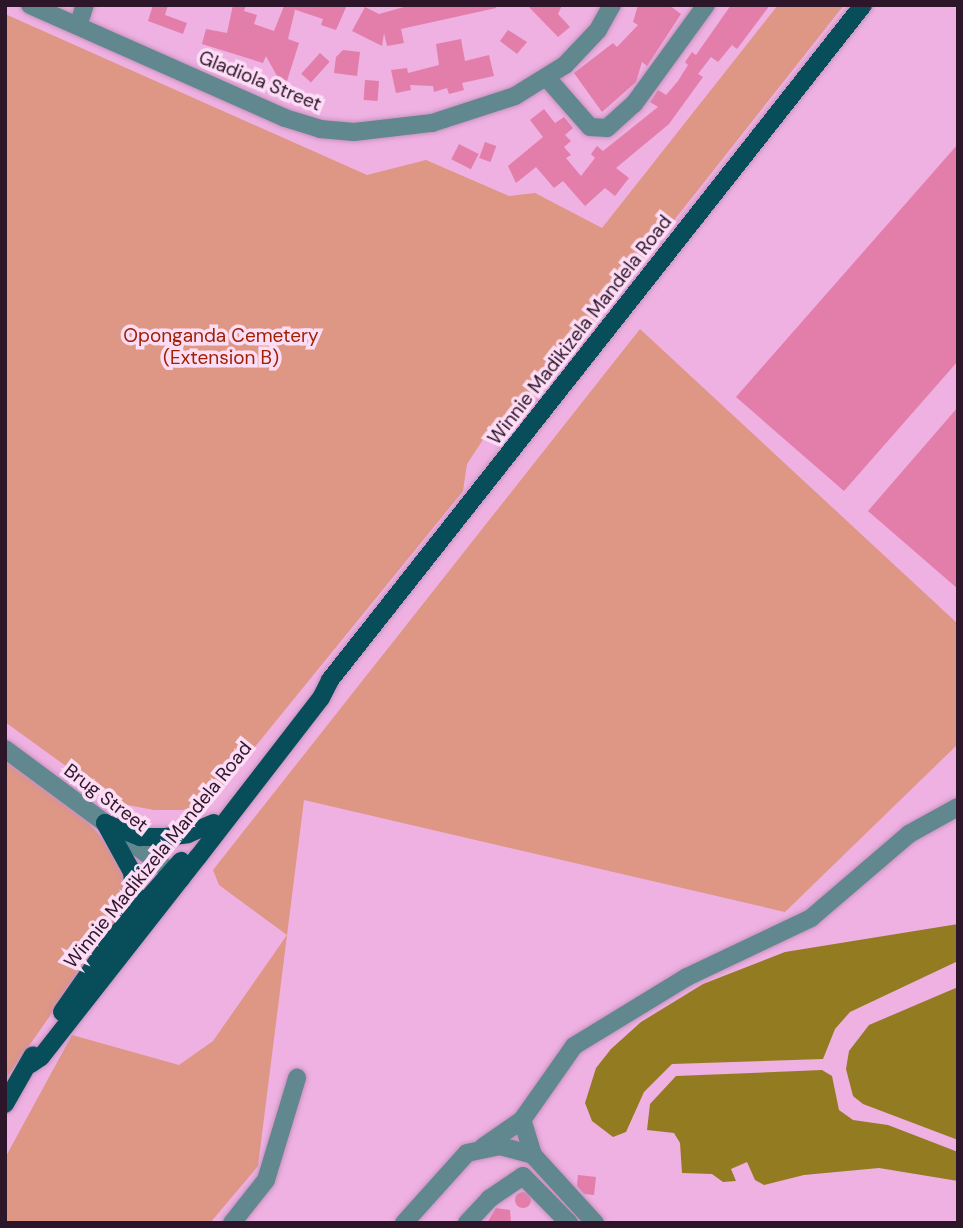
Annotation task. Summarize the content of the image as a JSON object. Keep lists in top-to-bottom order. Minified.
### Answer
{"streets":{"main road":["Winnie Madikizela Mandela Road"],"street":["Gladiola Street","Brug Street"]},"crossings":[["Winnie Madikizela Mandela Road","Brug Street"]],"parks":["Oponganda Cemetery (Extension B)"]}
